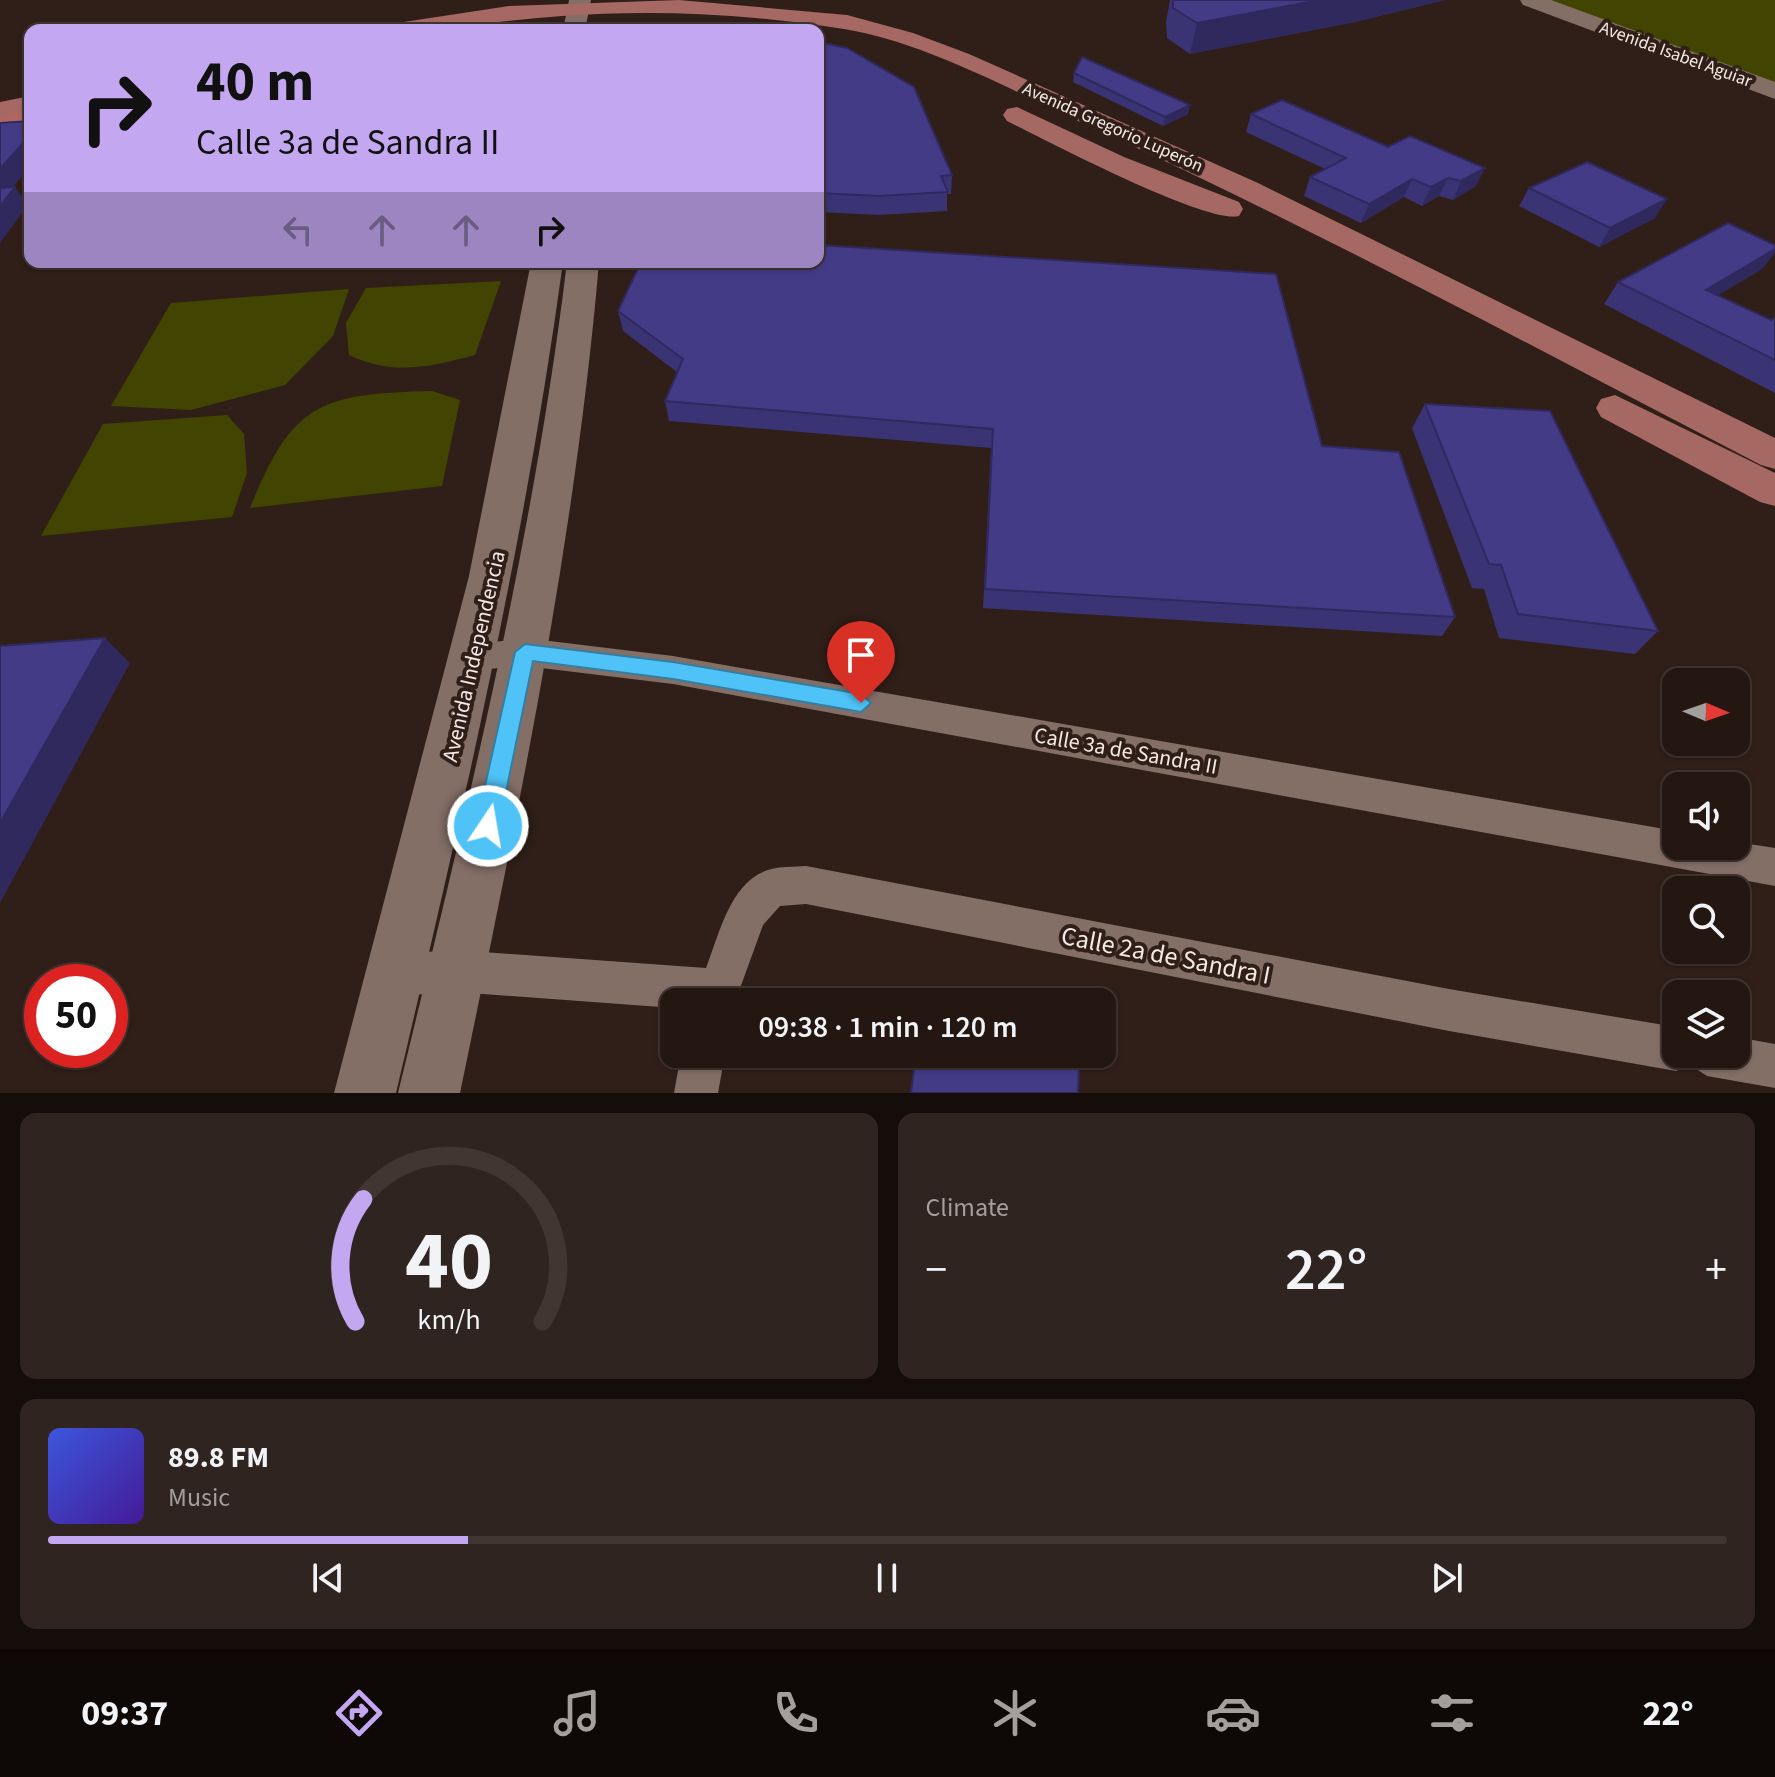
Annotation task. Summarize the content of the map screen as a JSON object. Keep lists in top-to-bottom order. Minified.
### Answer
{"streets":{"main road":["Avenida Isabel Aguiar","Avenida Gregorio Luperón","Avenida Independencia"],"street":["Calle 3a de Sandra II","Calle 2a de Sandra I"]},"crossings":[["Avenida Independencia","Calle 3a de Sandra II"]],"north":"right","page":{"turn":["40 m","Calle 3a de Sandra II"],"limit":"50","trip":"09:38 · 1 min · 120 m","tile":"Climate","heat":["−","22°","+"],"song":["89.8 FM","Music"],"tabs":["09:37","22°"],"gauge":["40","km/h"]}}
